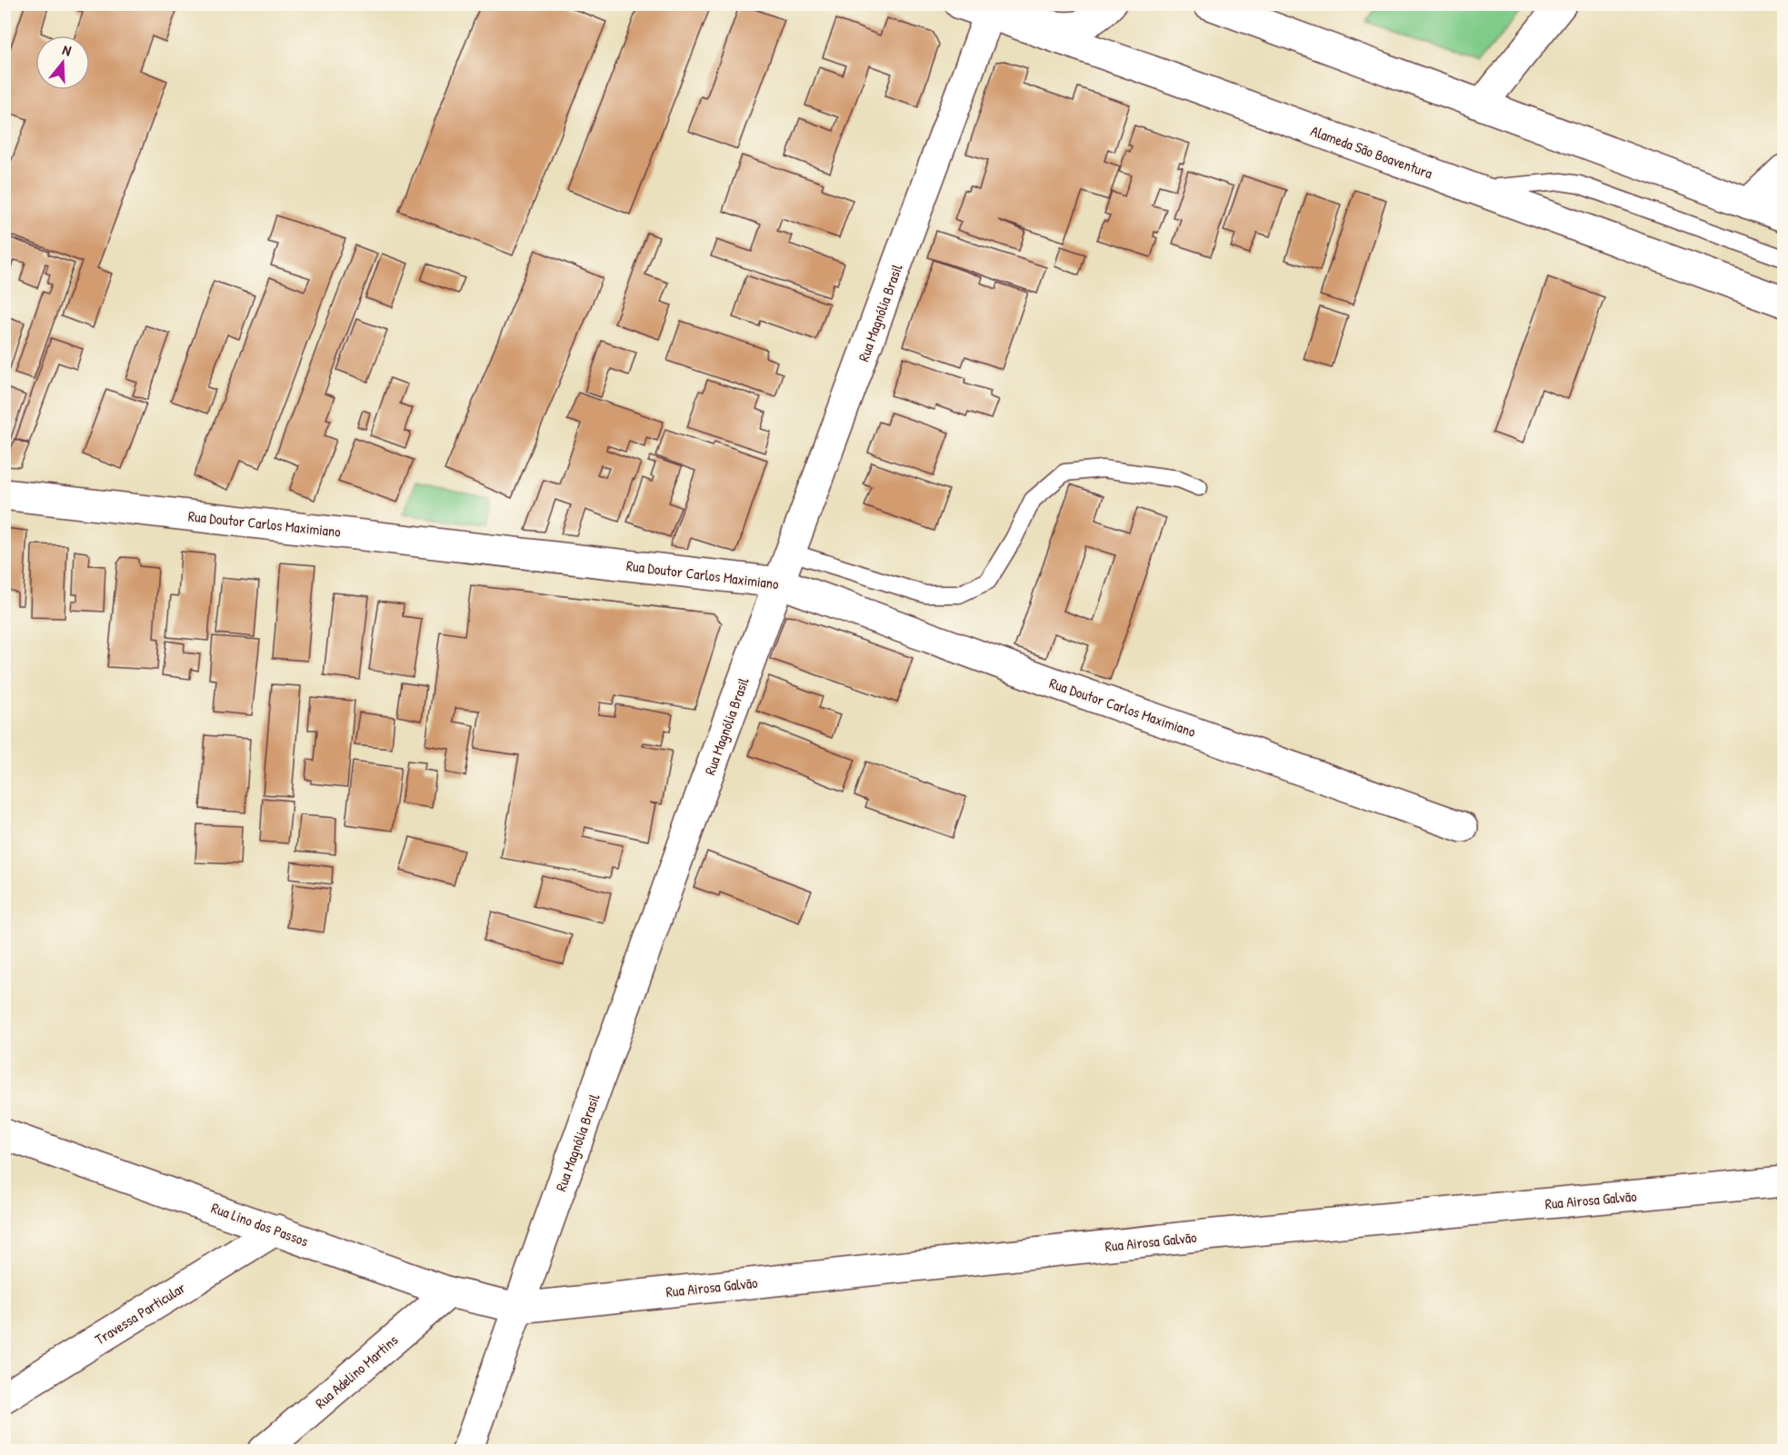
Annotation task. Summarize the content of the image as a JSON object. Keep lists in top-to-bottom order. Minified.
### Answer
{"streets":{"main road":["Alameda São Boaventura","Rua Magnólia Brasil","Rua Doutor Carlos Maximiano","Rua Airosa Galvão","Rua Lino dos Passos","Travessa Particular","Rua Adelino Martins"]},"crossings":[["Alameda São Boaventura","Rua Magnólia Brasil"],["Rua Magnólia Brasil","Rua Doutor Carlos Maximiano"],["Rua Magnólia Brasil","Rua Airosa Galvão"],["Rua Magnólia Brasil","Rua Lino dos Passos"],["Rua Airosa Galvão","Rua Lino dos Passos"],["Rua Lino dos Passos","Travessa Particular"],["Rua Lino dos Passos","Rua Adelino Martins"]],"north":"top"}
